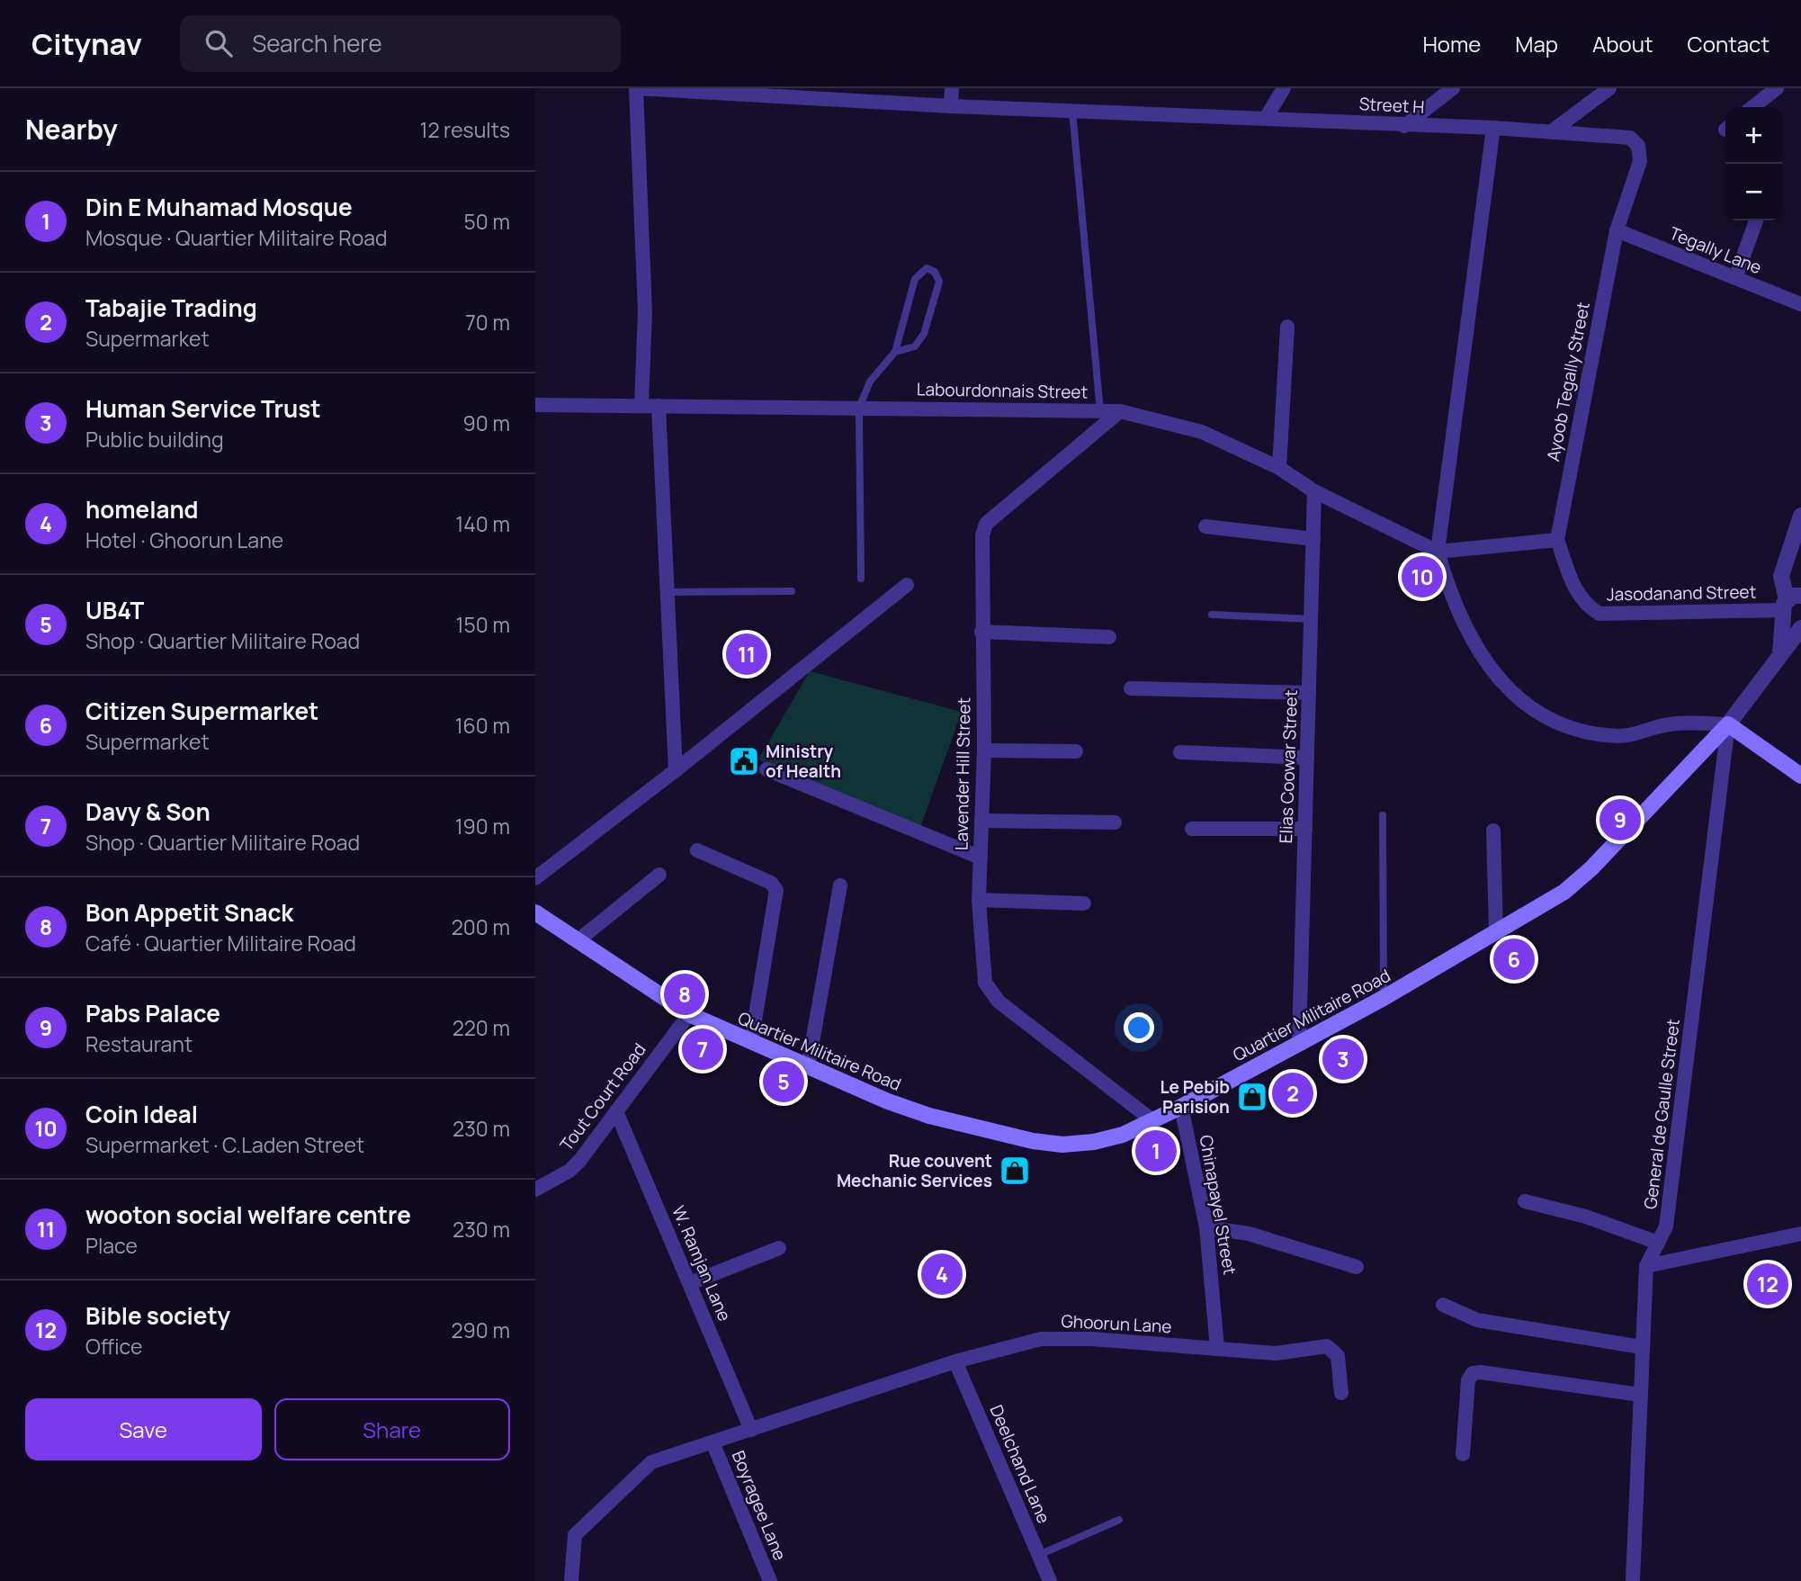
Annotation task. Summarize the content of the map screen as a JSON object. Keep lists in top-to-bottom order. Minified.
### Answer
{"streets":{"main road":["Quartier Militaire Road"],"street":["Street H","Tegally Lane","Ayoob Tegally Street","Labourdonnais Street","Jasodanand Street","Elias Coowar Street","Lavender Hill Street","Tout Court Road","General de Gaulle Street","Chinapayel Street","W. Ramjan Lane","Ghoorun Lane","Deelchand Lane","Boyragee Lane"]},"crossings":[["Street H","Tegally Lane"],["Street H","Ayoob Tegally Street"],["Tegally Lane","Ayoob Tegally Street"],["Ayoob Tegally Street","Jasodanand Street"],["Labourdonnais Street","Elias Coowar Street"],["Labourdonnais Street","Lavender Hill Street"],["Jasodanand Street","Quartier Militaire Road"],["Elias Coowar Street","Quartier Militaire Road"],["Lavender Hill Street","Quartier Militaire Road"],["Quartier Militaire Road","Tout Court Road"],["Quartier Militaire Road","General de Gaulle Street"],["Quartier Militaire Road","Chinapayel Street"],["Tout Court Road","W. Ramjan Lane"],["Chinapayel Street","Ghoorun Lane"],["W. Ramjan Lane","Ghoorun Lane"],["Ghoorun Lane","Deelchand Lane"],["Ghoorun Lane","Boyragee Lane"]],"places":{"public building":["Ministry of Health"],"shop":["Le Pebib Parision","Rue couvent Mechanic Services"]},"page":{"header":"Citynav","search":"Search here","nav":["Home","Map","About","Contact"],"heading":["Nearby","12 results"],"map_buttons":["+","−"],"list":[{"mark":"1","name":"Din E Muhamad Mosque","note":"Mosque · Quartier Militaire Road","value":"50 m"},{"mark":"2","name":"Tabajie Trading","note":"Supermarket","value":"70 m"},{"mark":"3","name":"Human Service Trust","note":"Public building","value":"90 m"},{"mark":"4","name":"homeland","note":"Hotel · Ghoorun Lane","value":"140 m"},{"mark":"5","name":"UB4T","note":"Shop · Quartier Militaire Road","value":"150 m"},{"mark":"6","name":"Citizen Supermarket","note":"Supermarket","value":"160 m"},{"mark":"7","name":"Davy & Son","note":"Shop · Quartier Militaire Road","value":"190 m"},{"mark":"8","name":"Bon Appetit Snack","note":"Café · Quartier Militaire Road","value":"200 m"},{"mark":"9","name":"Pabs Palace","note":"Restaurant","value":"220 m"},{"mark":"10","name":"Coin Ideal","note":"Supermarket · C.Laden Street","value":"230 m"},{"mark":"11","name":"wooton social welfare centre","note":"Place","value":"230 m"},{"mark":"12","name":"Bible society","note":"Office","value":"290 m"}],"pins":["10","11","9","6","8","7","3","5","2","1","4","12"],"buttons":["Save","Share"]}}
